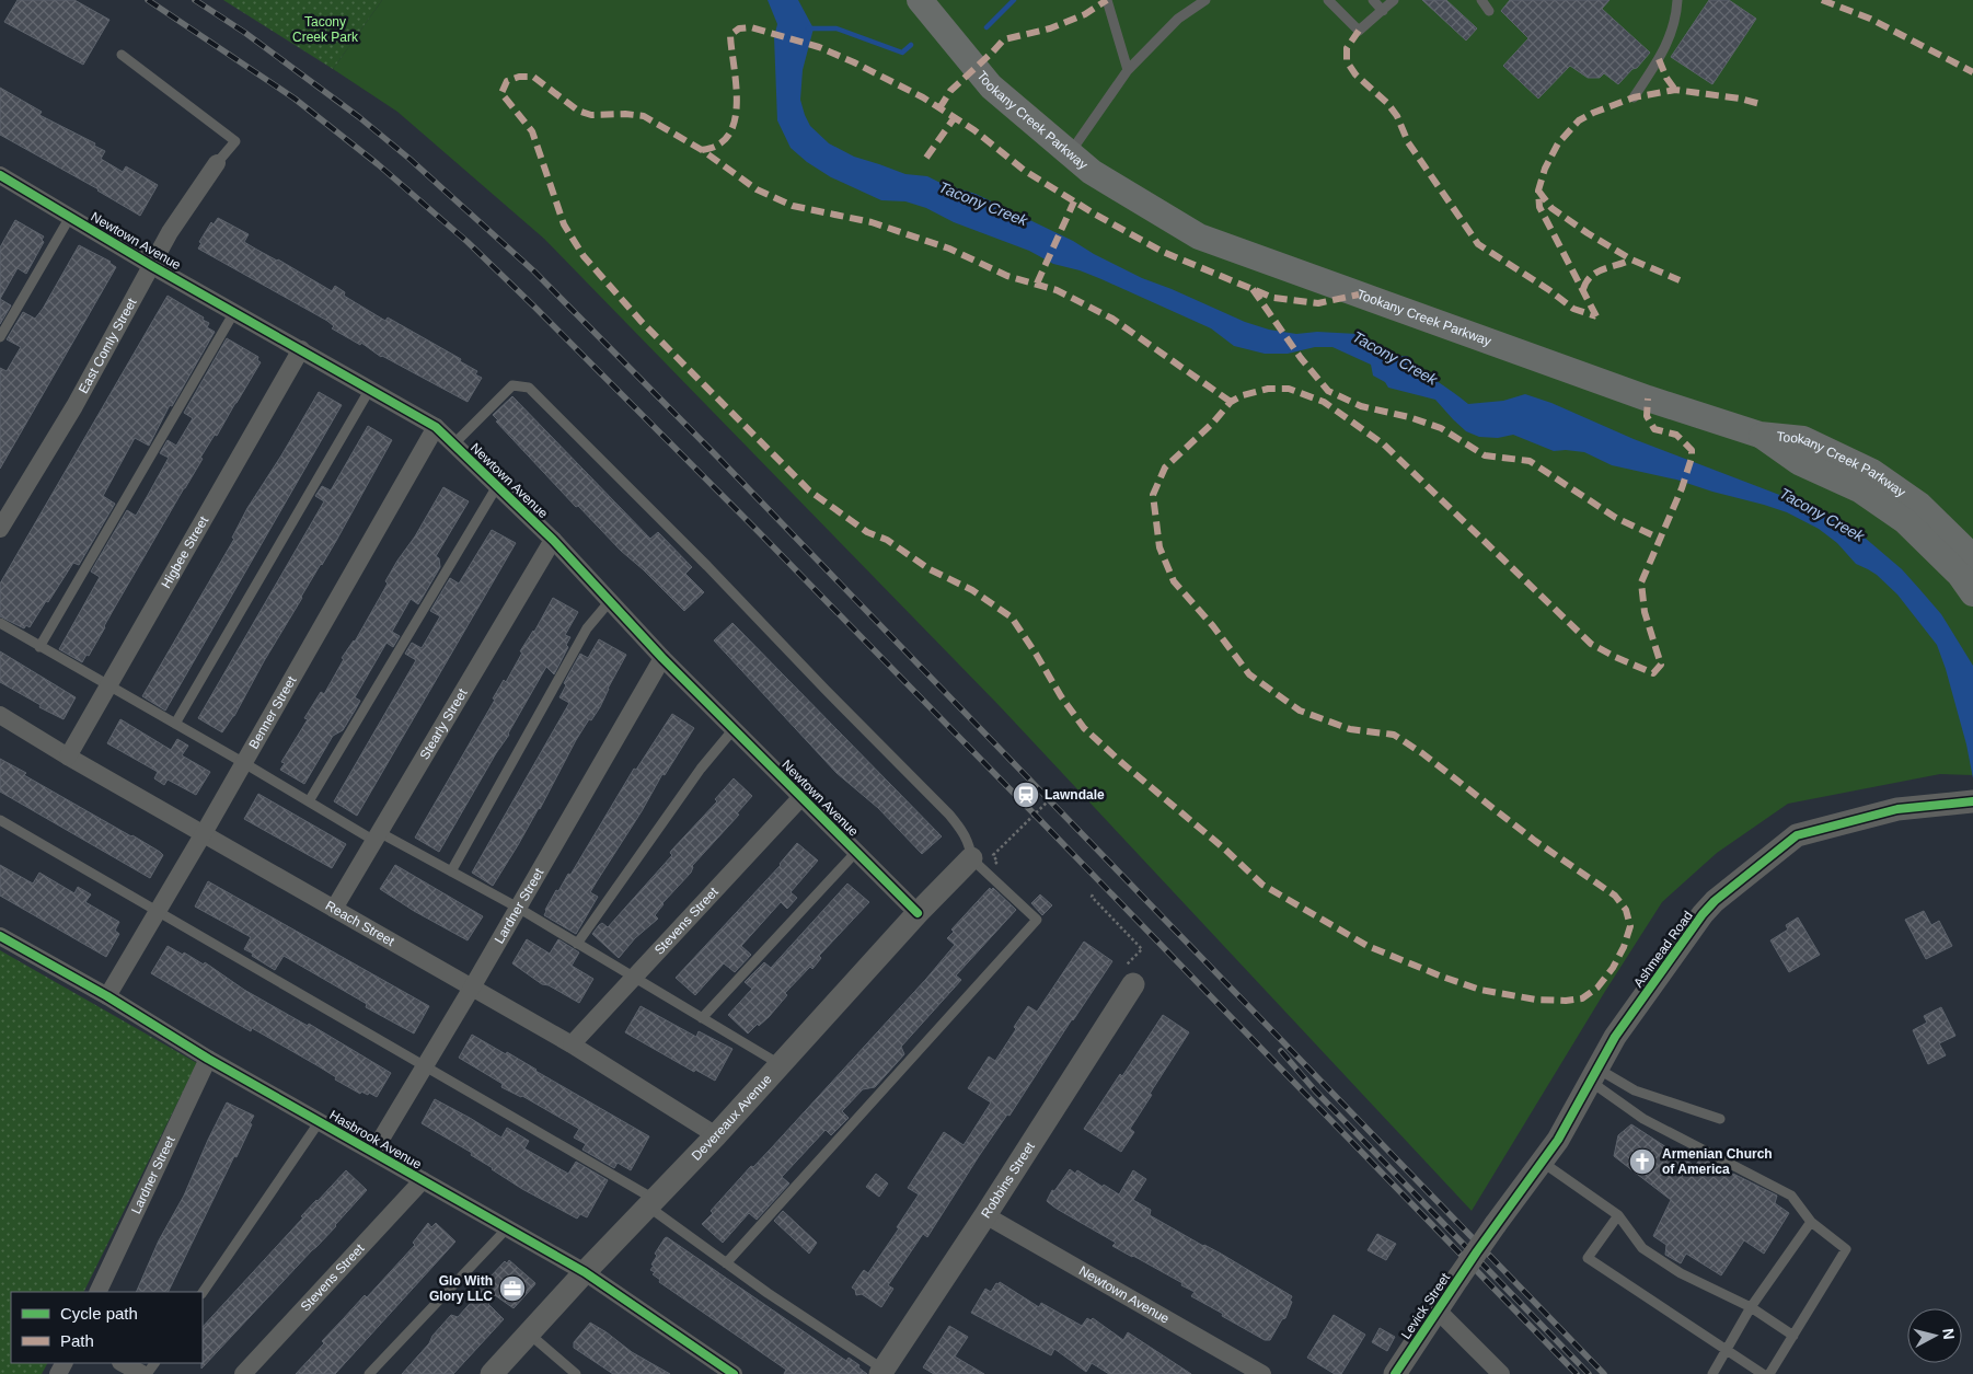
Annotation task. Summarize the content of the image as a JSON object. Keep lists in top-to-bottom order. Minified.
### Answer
{"streets":{"main road":["Tookany Creek Parkway"],"street":["Newtown Avenue","East Comly Street","Higbee Street","Benner Street","Stearly Street","Lardner Street","Stevens Street","Reach Street","Ashmead Road","Devereaux Avenue","Hasbrook Avenue","Robbins Street","Levick Street"]},"crossings":[["Newtown Avenue","East Comly Street"],["Newtown Avenue","Higbee Street"],["Newtown Avenue","Benner Street"],["Newtown Avenue","Stearly Street"],["Newtown Avenue","Lardner Street"],["Newtown Avenue","Stevens Street"],["Newtown Avenue","Devereaux Avenue"],["Newtown Avenue","Robbins Street"],["Higbee Street","Reach Street"],["Benner Street","Reach Street"],["Benner Street","Hasbrook Avenue"],["Stearly Street","Reach Street"],["Lardner Street","Reach Street"],["Lardner Street","Hasbrook Avenue"],["Stevens Street","Reach Street"],["Stevens Street","Hasbrook Avenue"],["Reach Street","Devereaux Avenue"],["Ashmead Road","Levick Street"],["Devereaux Avenue","Hasbrook Avenue"]],"water":["Tacony Creek"],"parks":["Tacony Creek Park"],"places":{"station":["Lawndale"],"church":["Armenian Church of America"],"office":["Glo With Glory LLC"]},"legend":["Cycle path","Path"],"north":"right"}
